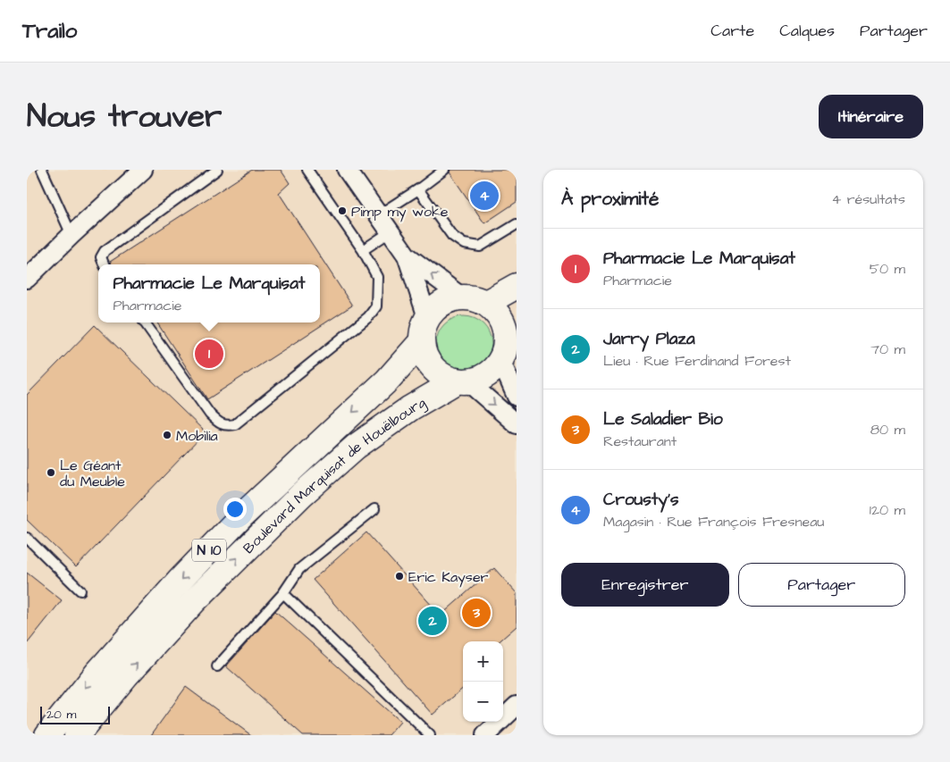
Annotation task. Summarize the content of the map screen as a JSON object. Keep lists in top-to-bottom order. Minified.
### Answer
{"streets":{"main road":["Boulevard Marquisat de Houëlbourg","N 10"]},"places":["Pimp my woke","Mobilia","Le Géant du Meuble","Eric Kayser"],"scale_bar":"20 m","page":{"header":"Trailo","nav":["Carte","Calques","Partager"],"title":"Nous trouver","buttons":["Itinéraire",["Enregistrer","Partager"]],"heading":["À proximité","4 résultats"],"pins":["4","1","3","2"],"list":[{"mark":"1","name":"Pharmacie Le Marquisat","note":"Pharmacie","value":"50 m"},{"mark":"2","name":"Jarry Plaza","note":"Lieu · Rue Ferdinand Forest","value":"70 m"},{"mark":"3","name":"Le Saladier Bio","note":"Restaurant","value":"80 m"},{"mark":"4","name":"Crousty's","note":"Magasin · Rue François Fresneau","value":"120 m"}],"popup":["Pharmacie Le Marquisat","Pharmacie"],"map_buttons":["+","−"],"scale":"20 m"}}
